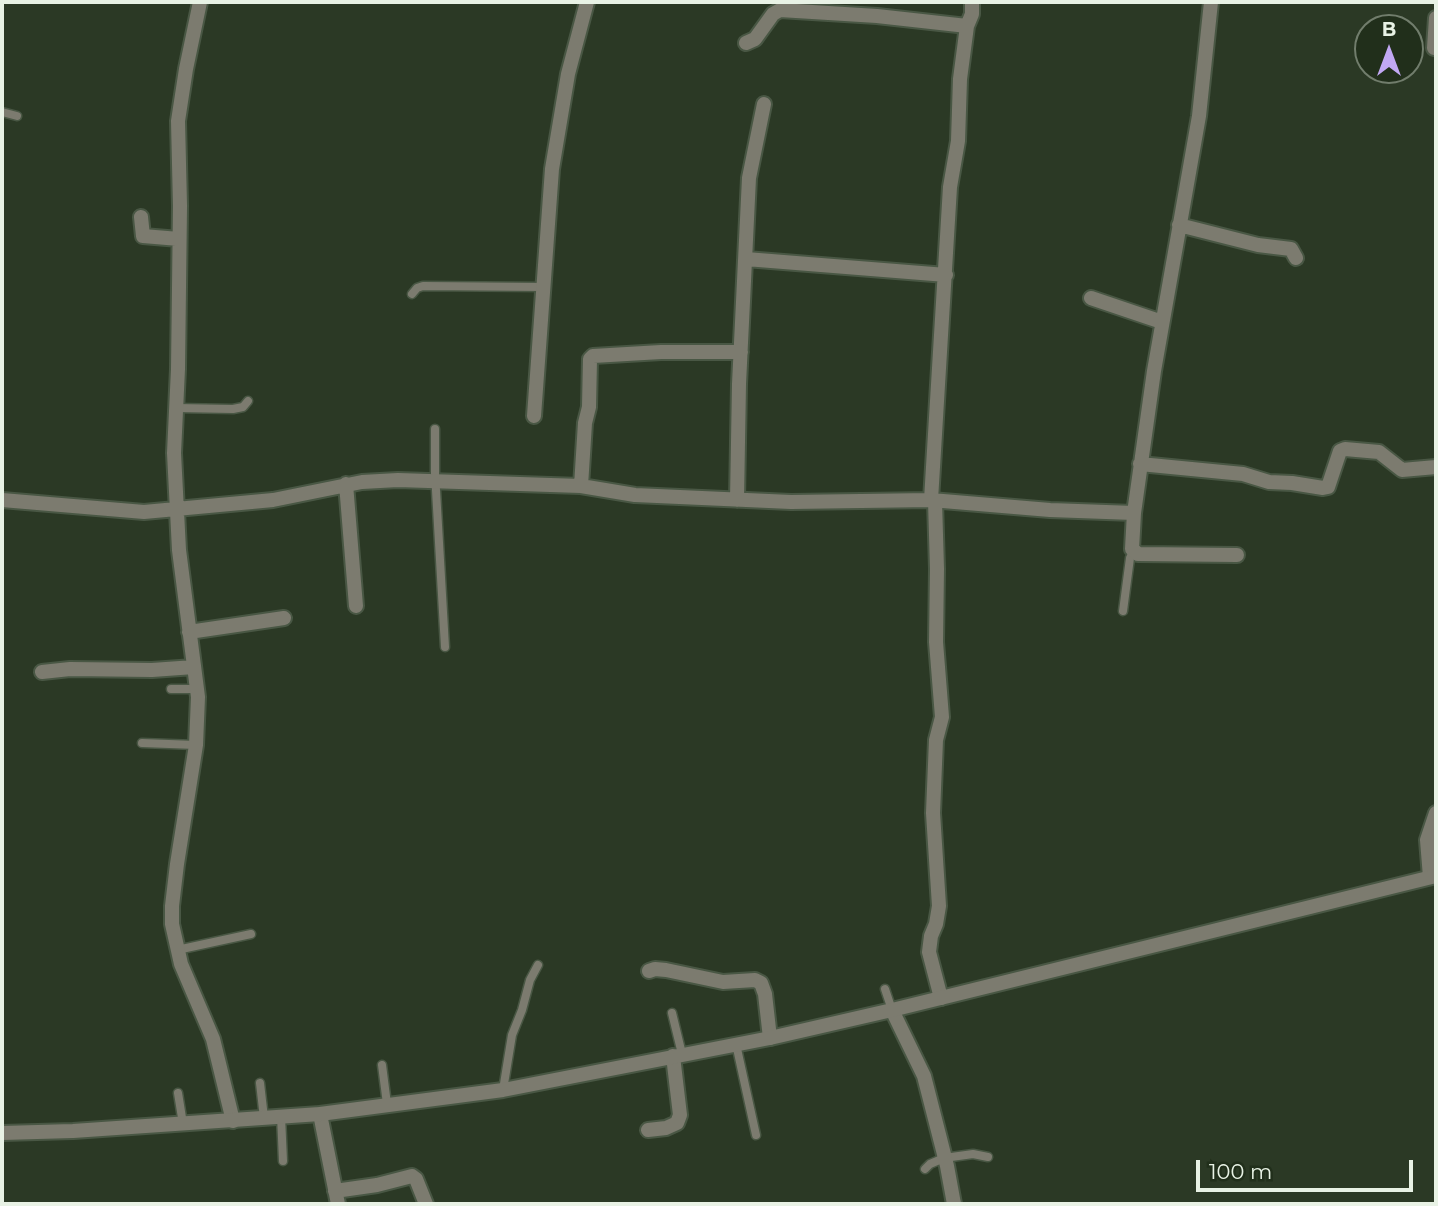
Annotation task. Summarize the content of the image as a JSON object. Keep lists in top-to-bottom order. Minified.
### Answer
{"scale_bar":"100 m","north":"top"}
